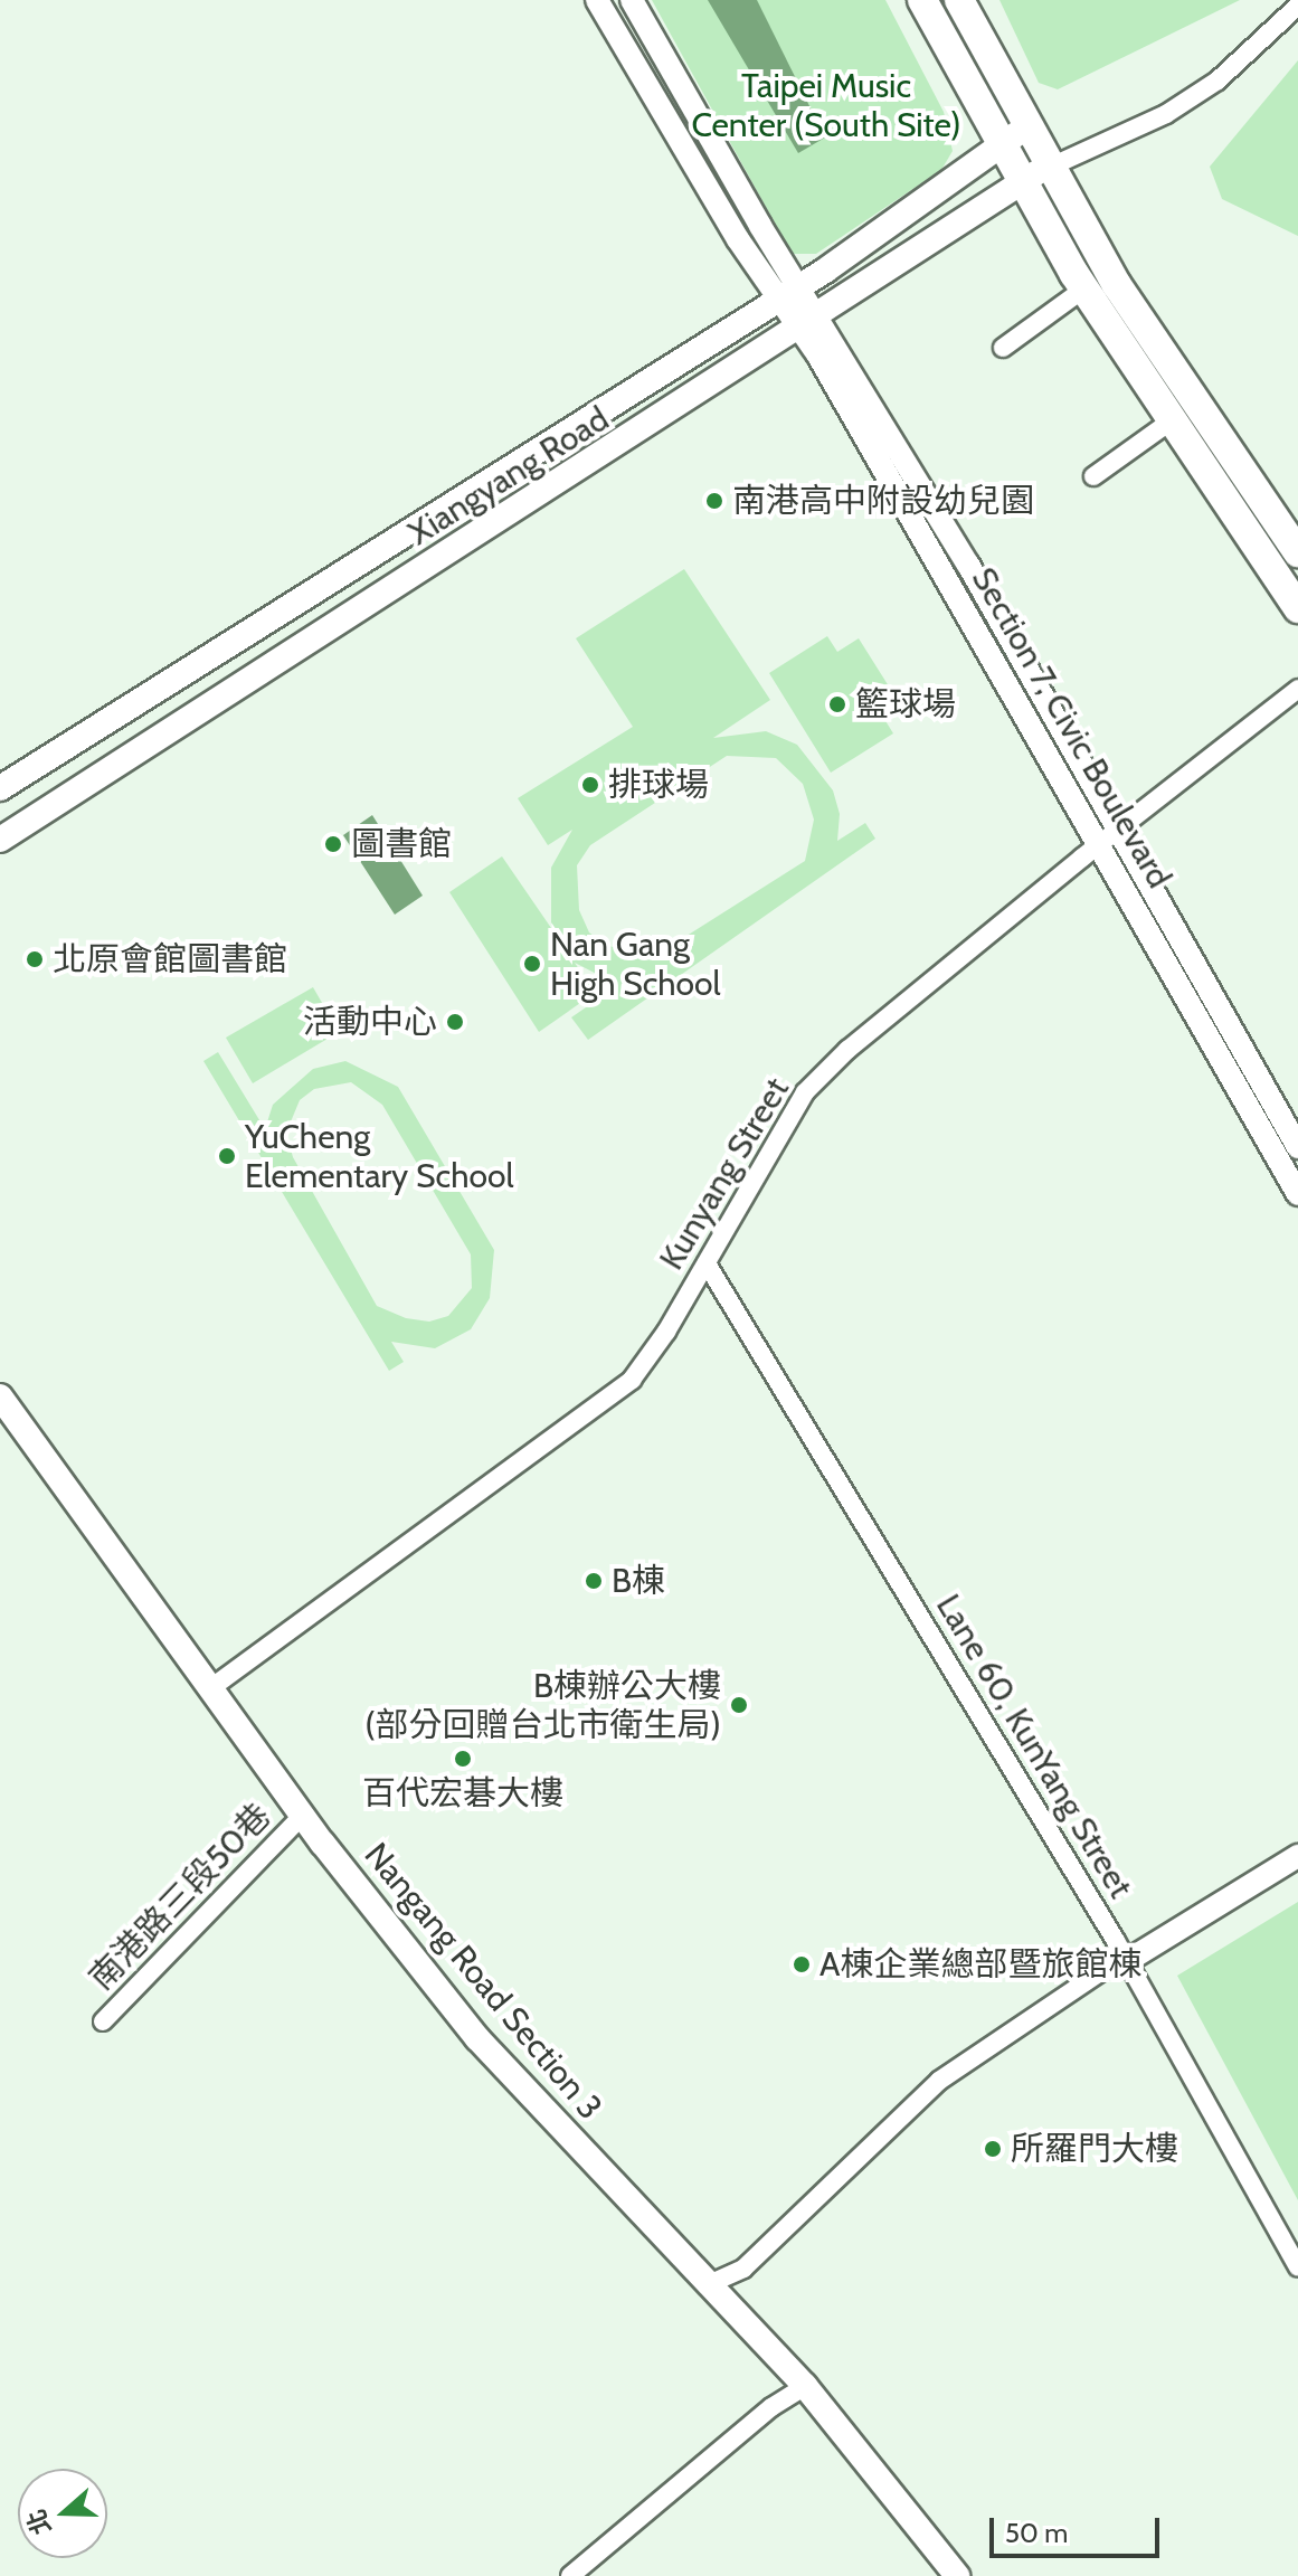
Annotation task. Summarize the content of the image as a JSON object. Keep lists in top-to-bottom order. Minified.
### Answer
{"streets":{"main road":["Xiangyang Road","Nangang Road Section 3"],"street":["Section 7, Civic Boulevard","Kunyang Street","Lane 60, KunYang Street","南港路三段50巷"]},"crossings":[["Xiangyang Road","Section 7, Civic Boulevard"],["Section 7, Civic Boulevard","Kunyang Street"],["Kunyang Street","Lane 60, KunYang Street"],["Kunyang Street","Nangang Road Section 3"],["南港路三段50巷","Nangang Road Section 3"]],"parks":["Taipei Music Center (South Site)"],"places":["南港高中附設幼兒園","籃球場","排球場","圖書館","北原會館圖書館","Nan Gang High School","活動中心","YuCheng Elementary School","B棟","B棟辦公大樓 (部分回贈台北市衛生局)","百代宏碁大樓","A棟企業總部暨旅館棟","所羅門大樓"],"scale_bar":"50 m","north":"left"}
